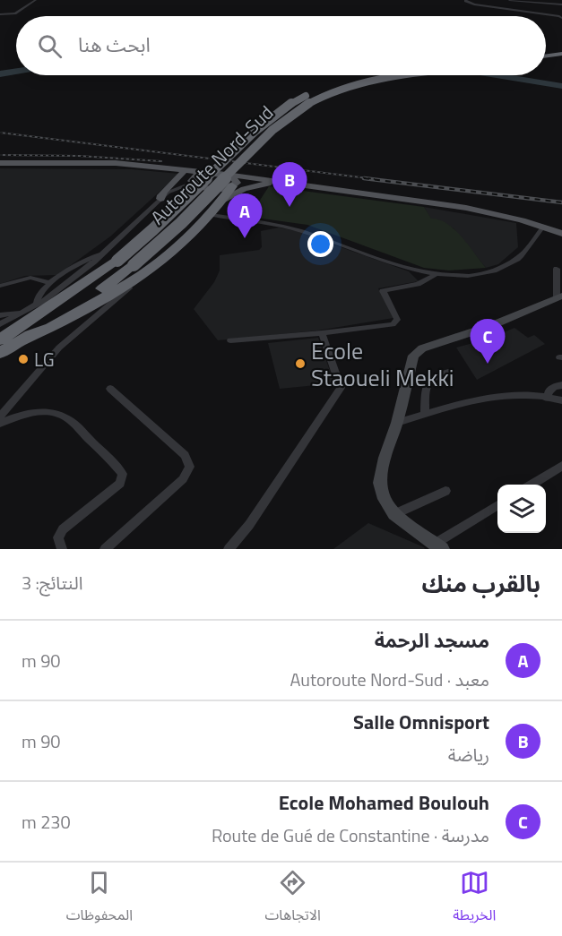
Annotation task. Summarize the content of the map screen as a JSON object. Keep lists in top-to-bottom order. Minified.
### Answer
{"streets":{"highway":["Autoroute Nord-Sud"]},"places":["LG","Ecole Staoueli Mekki"],"page":{"search":"ابحث هنا","pins":["B","A","C"],"heading":["بالقرب منك","النتائج: 3"],"list":[{"mark":"A","name":"مسجد الرحمة","note":"معبد · Autoroute Nord-Sud","value":"90 m"},{"mark":"B","name":"Salle Omnisport","note":"رياضة","value":"90 m"},{"mark":"C","name":"Ecole Mohamed Boulouh","note":"مدرسة · Route de Gué de Constantine","value":"230 m"}],"nav":["الخريطة","الاتجاهات","المحفوظات"]}}
